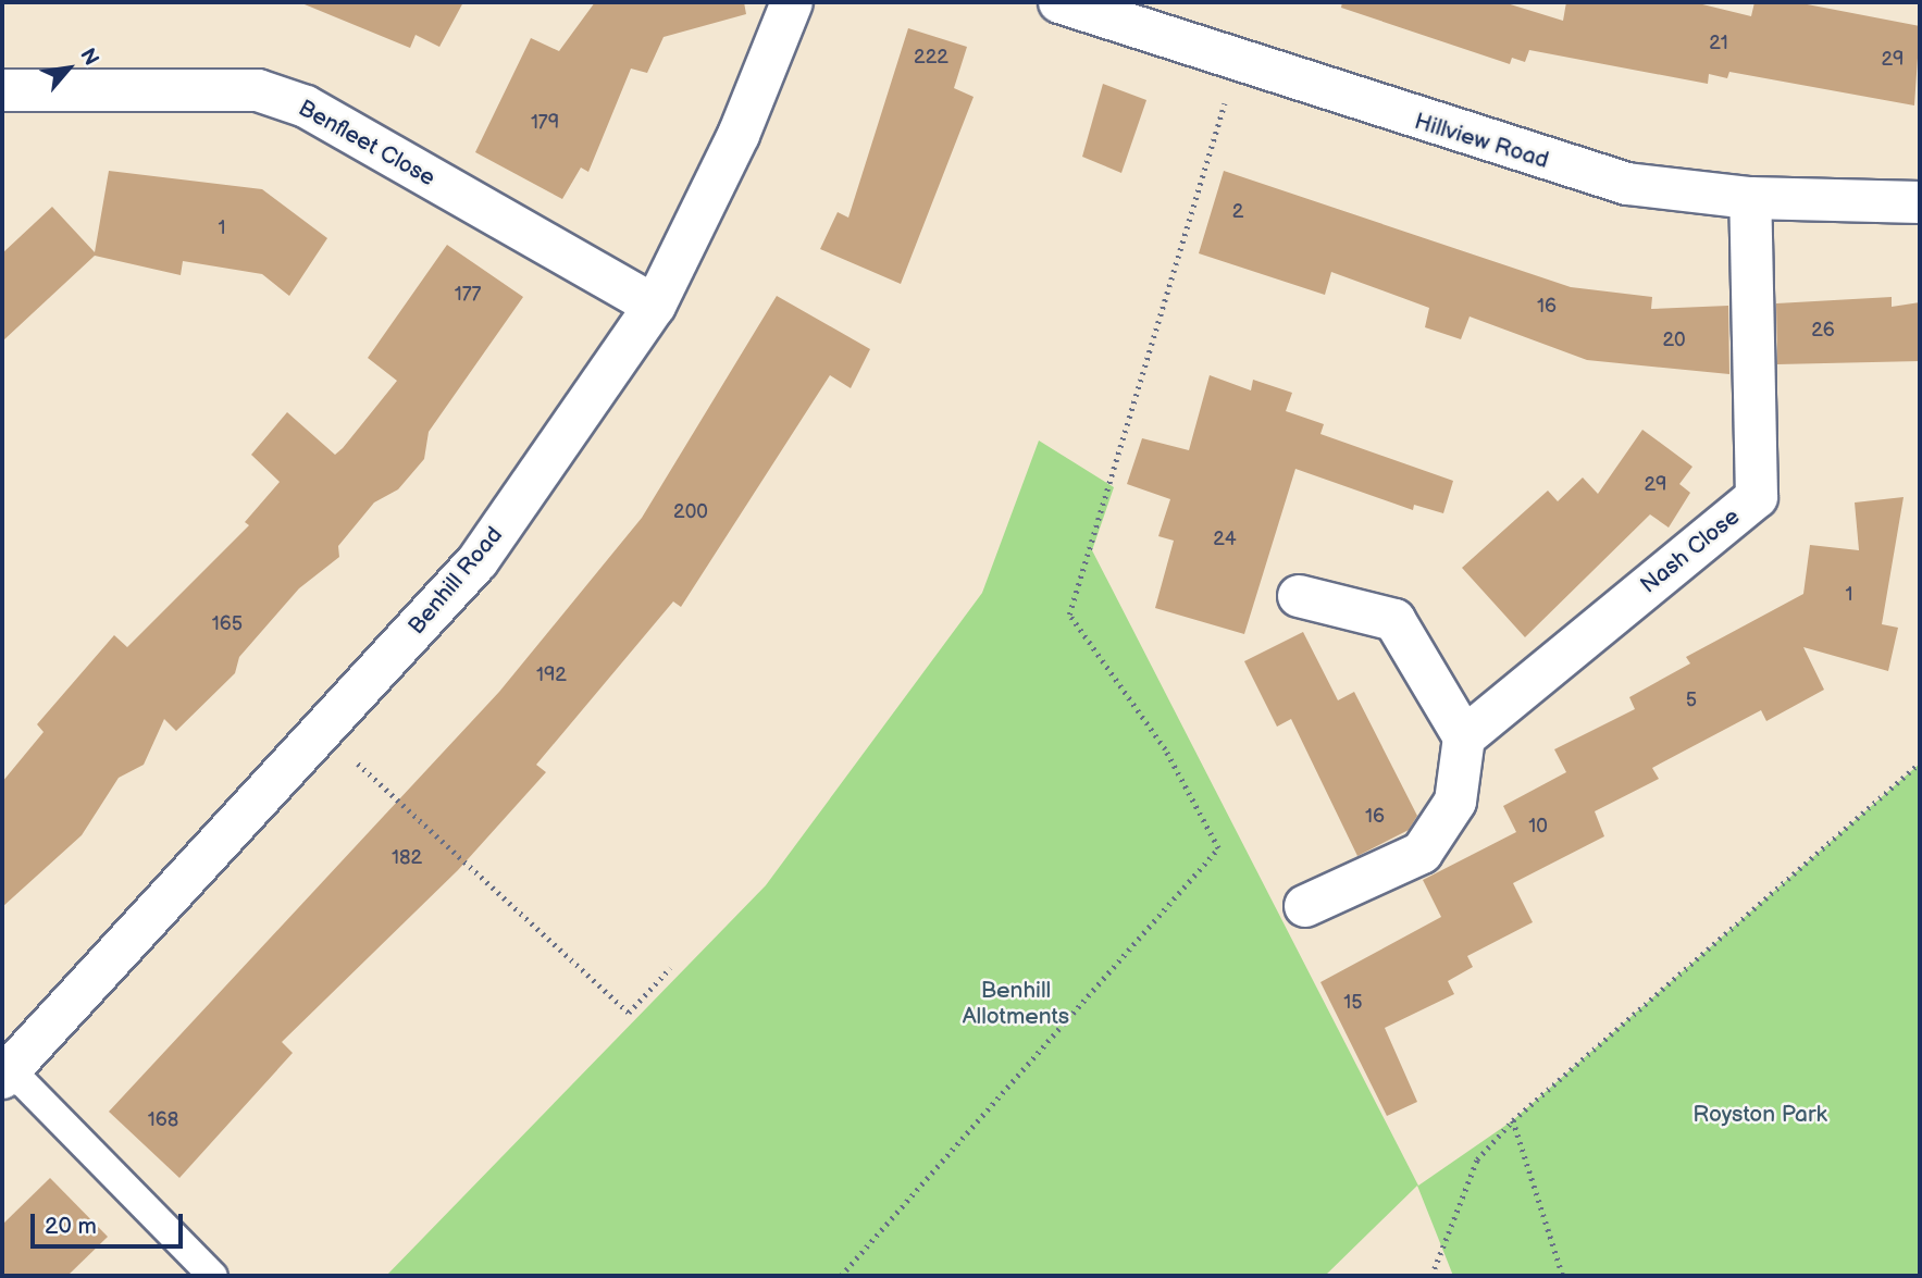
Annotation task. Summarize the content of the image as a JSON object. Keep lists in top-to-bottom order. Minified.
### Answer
{"streets":{"street":["Hillview Road","Benfleet Close","Nash Close","Benhill Road"]},"crossings":[["Hillview Road","Nash Close"],["Benfleet Close","Benhill Road"]],"parks":["Benhill Allotments","Royston Park"],"house_numbers":["21","222","29","179","2","1","177","16","26","20","29","200","24","1","165","192","5","16","10","182","15","168"],"scale_bar":"20 m","north":"top right"}
